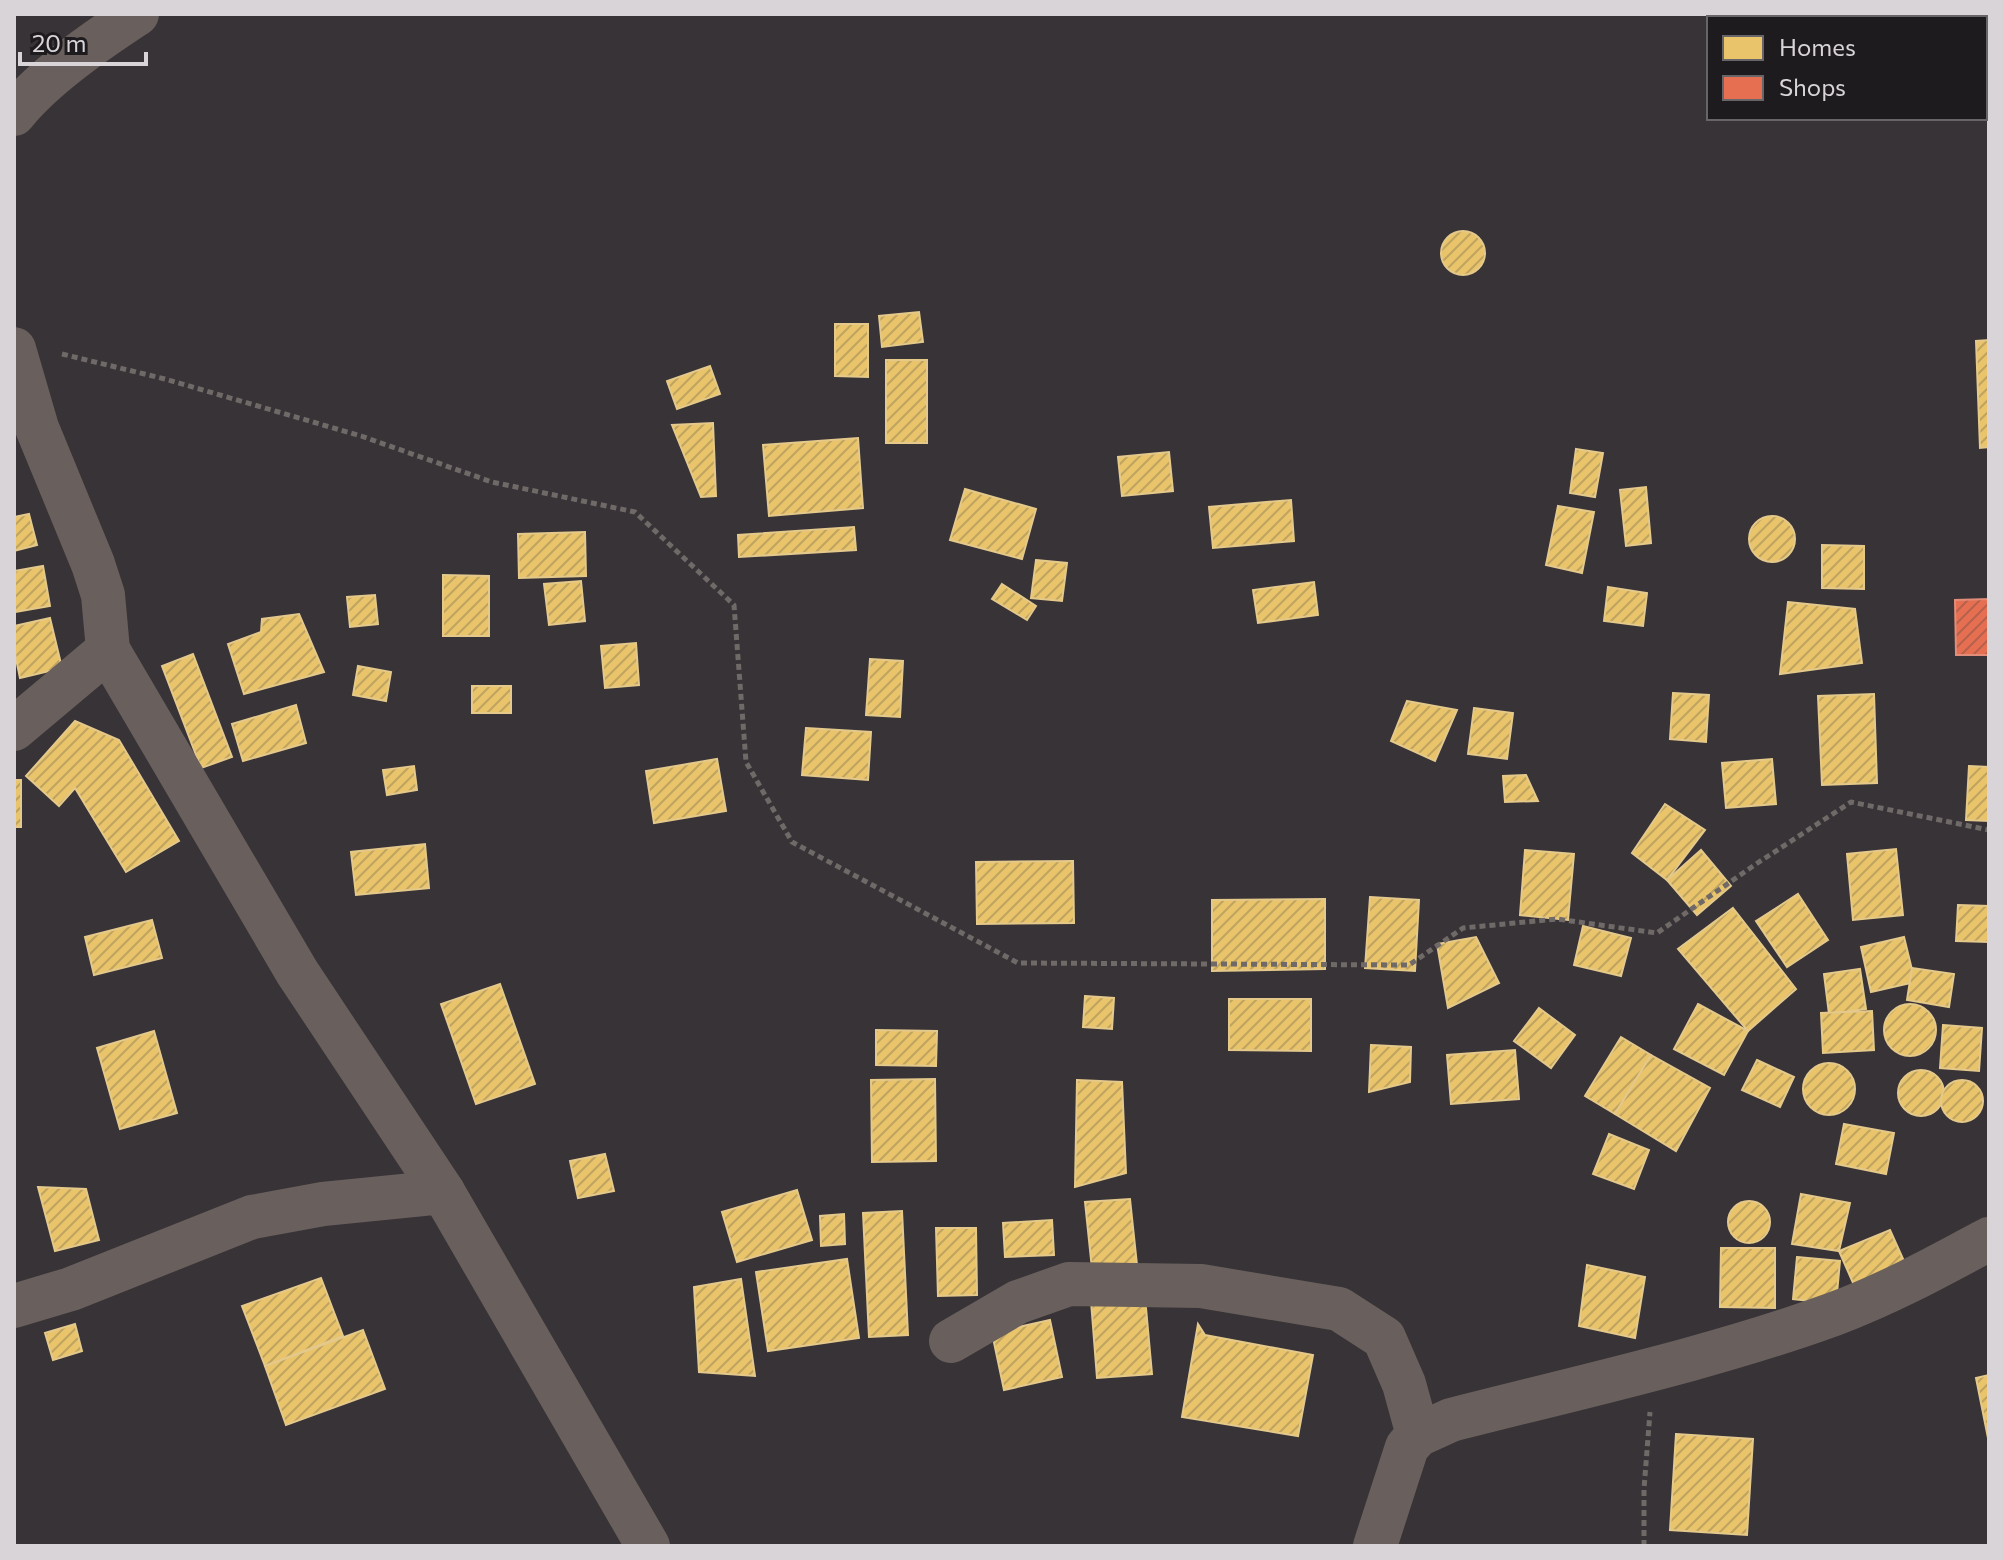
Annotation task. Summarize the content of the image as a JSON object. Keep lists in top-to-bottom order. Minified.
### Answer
{"legend":["Homes","Shops"],"scale_bar":"20 m"}
